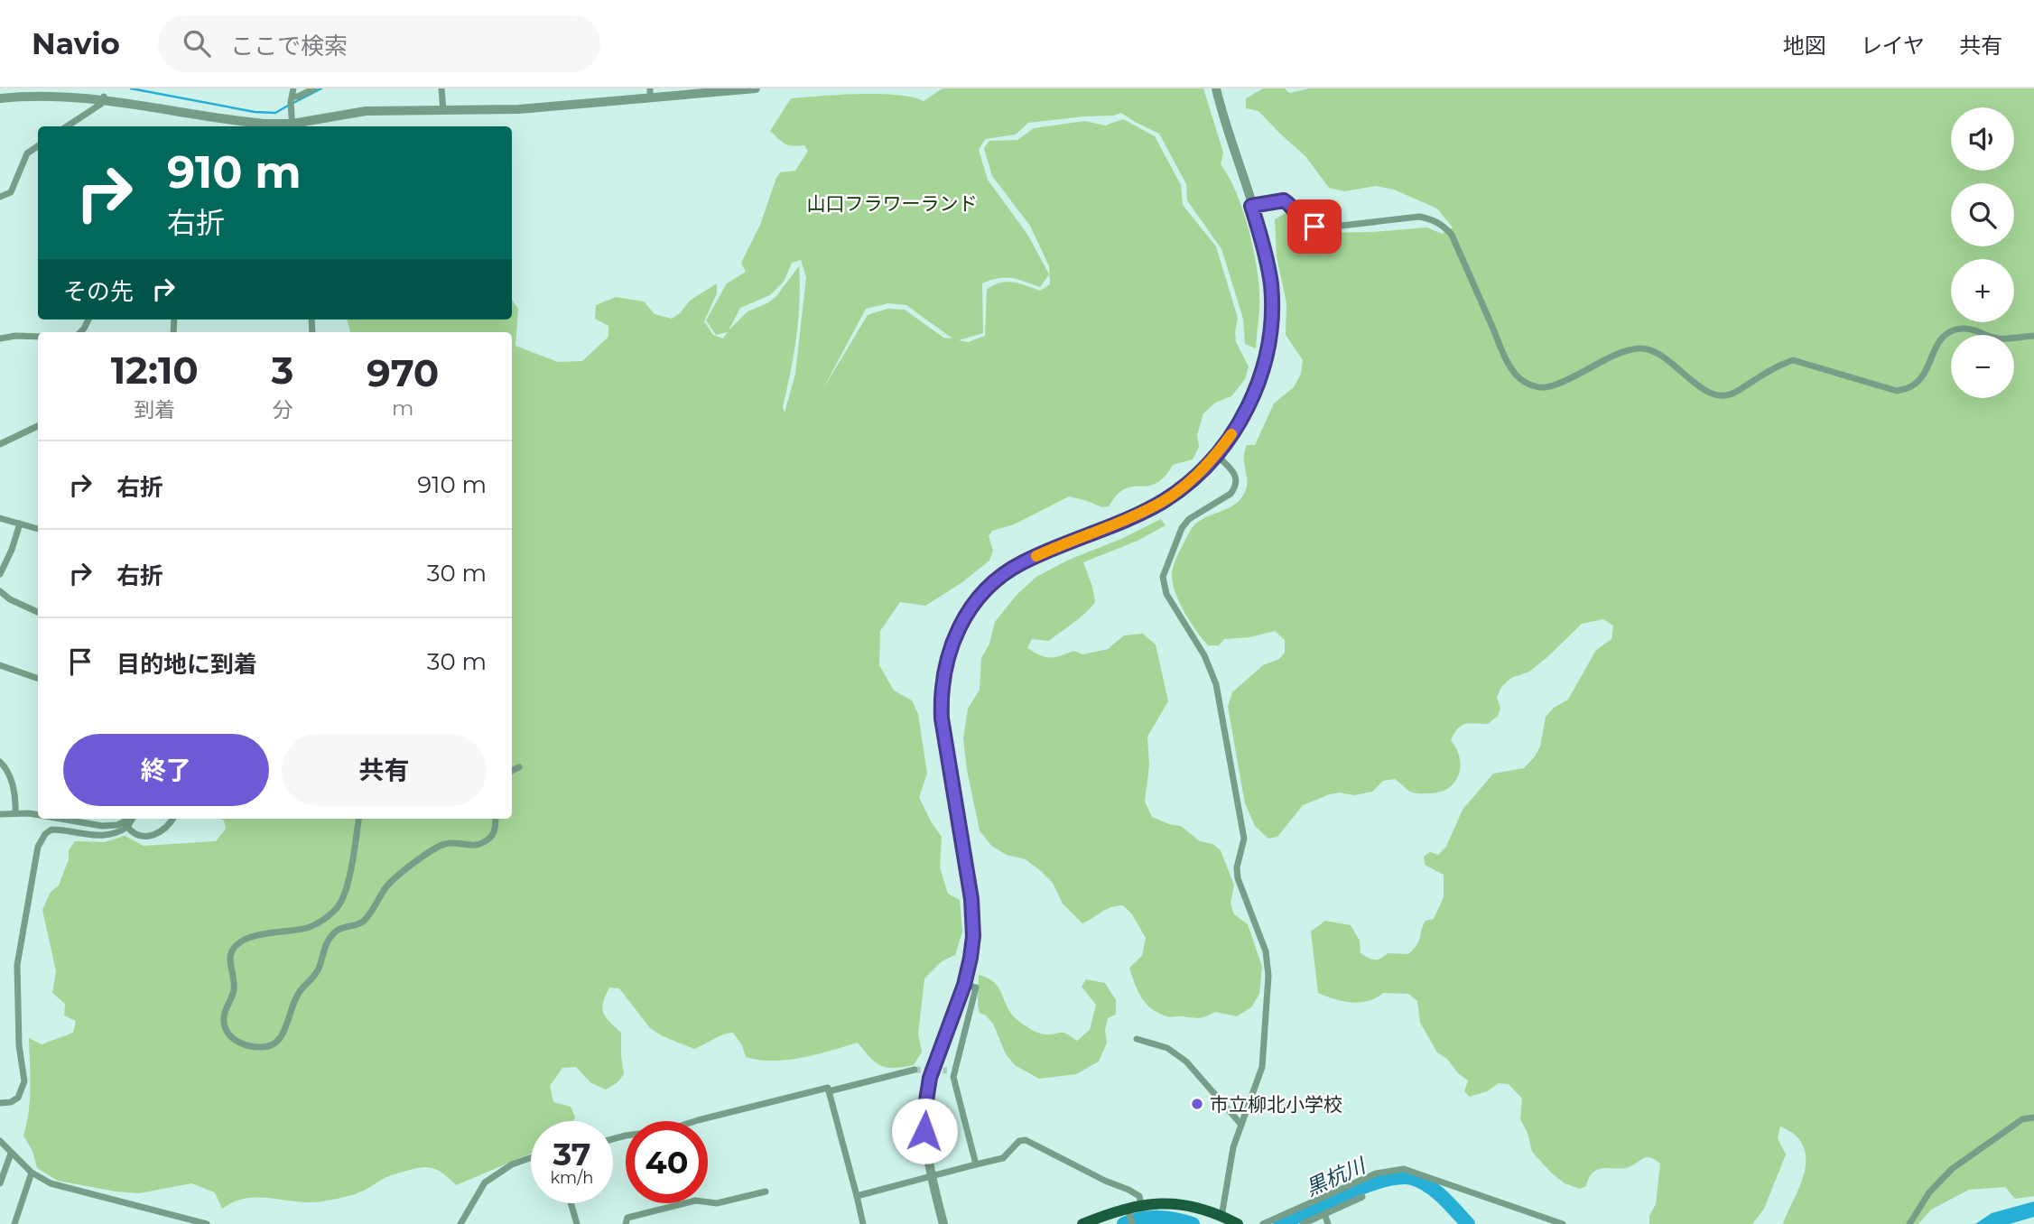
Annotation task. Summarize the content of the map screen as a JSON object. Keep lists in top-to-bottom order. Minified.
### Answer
{"water":["黒杭川"],"parks":["山口フラワーランド"],"places":["市立柳北小学校"],"page":{"header":"Navio","search":"ここで検索","nav":["地図","レイヤ","共有"],"map_buttons":["+","−"],"turn":["910 m","右折"],"then":"その先","eta":["12:10","到着","3","分","970","m"],"list":[{"name":"右折","value":"910 m"},{"name":"右折","value":"30 m"},{"name":"目的地に到着","value":"30 m"}],"buttons":["終了","共有"],"speed":"37 km/h","limit":"40"}}
